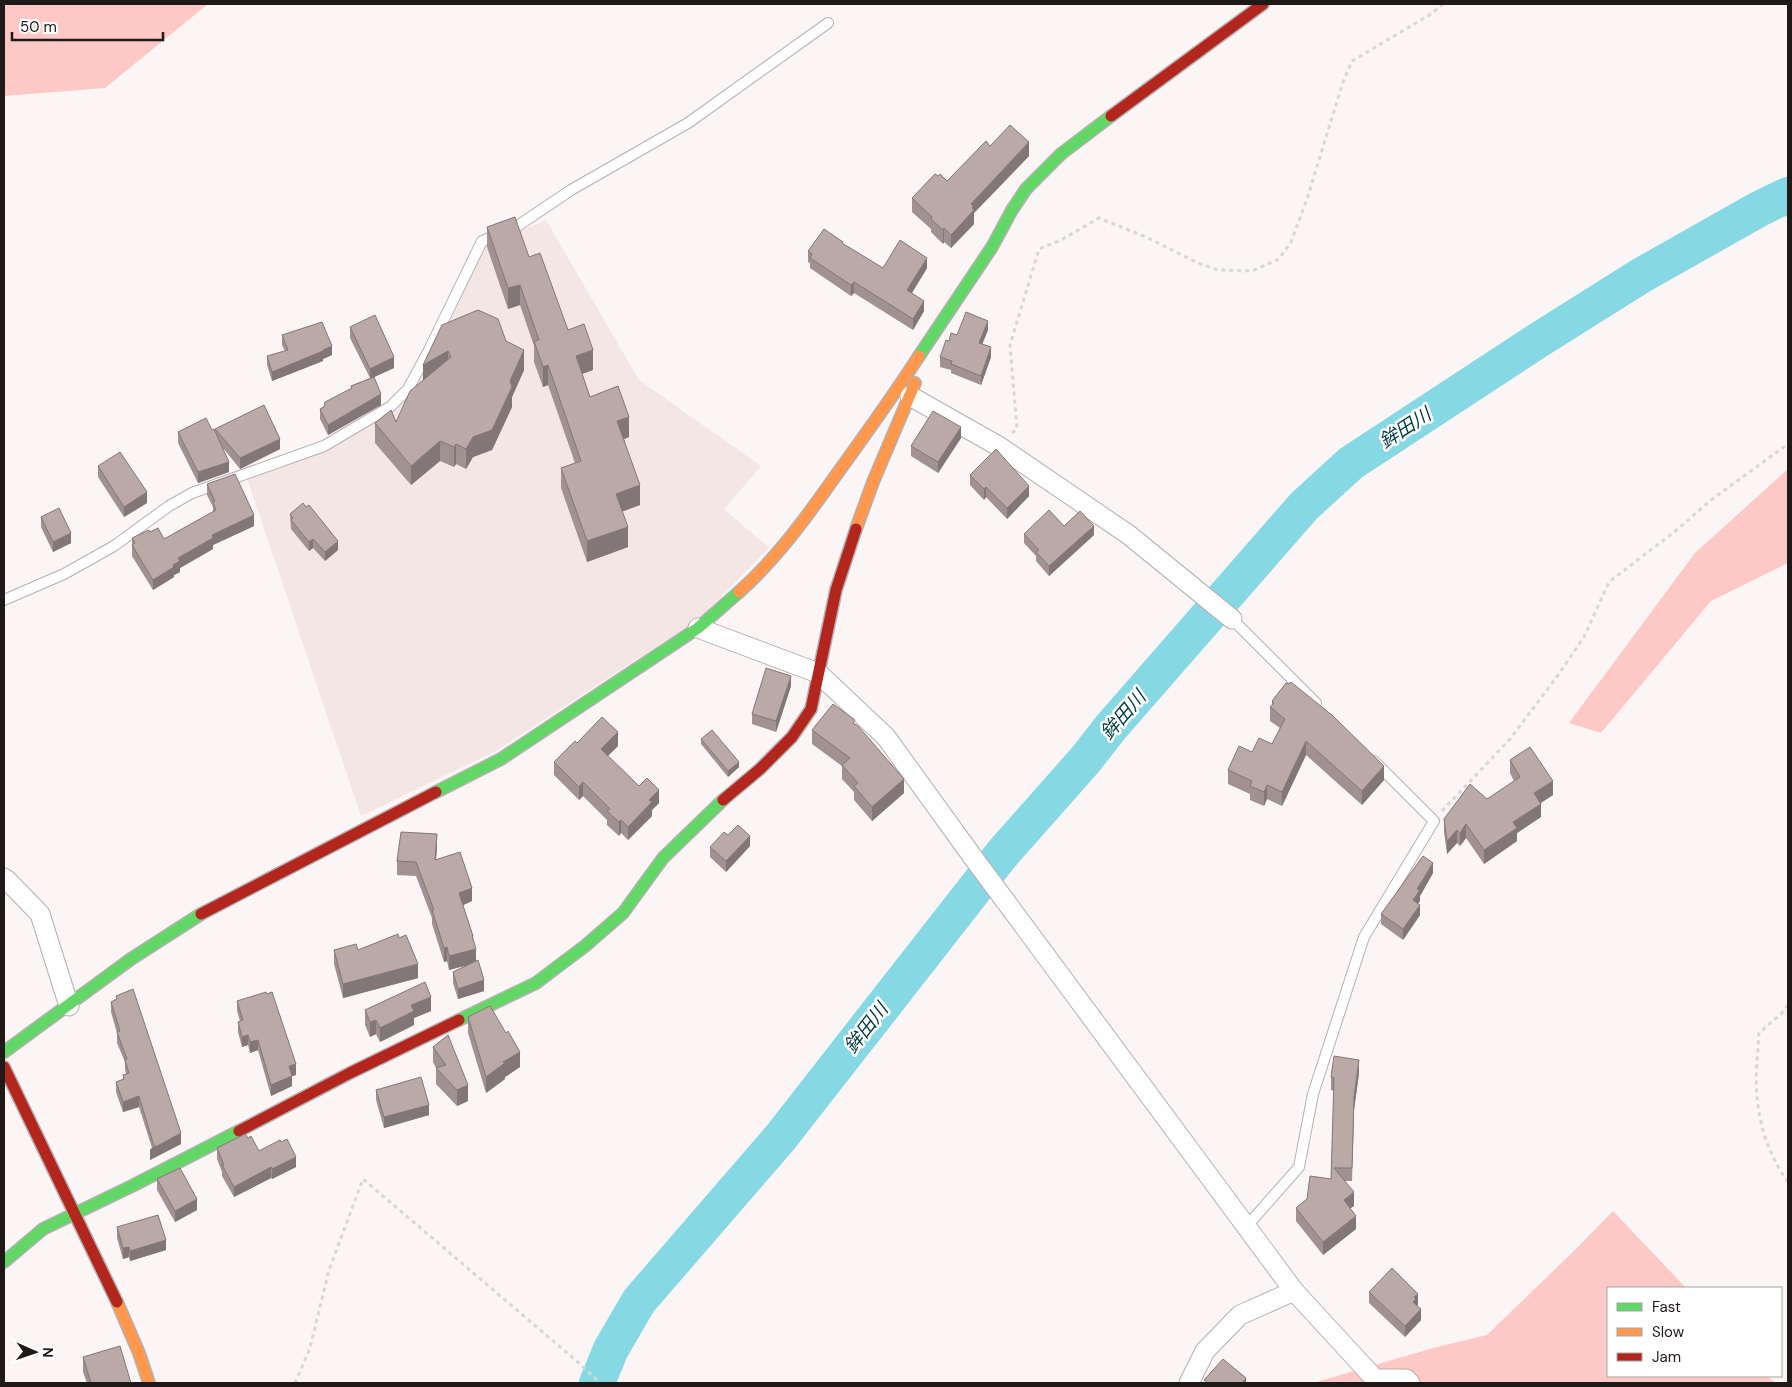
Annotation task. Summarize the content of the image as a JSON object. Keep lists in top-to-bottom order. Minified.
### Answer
{"water":["鉾田川"],"legend":["Fast","Slow","Jam"],"scale_bar":"50 m","north":"right"}
